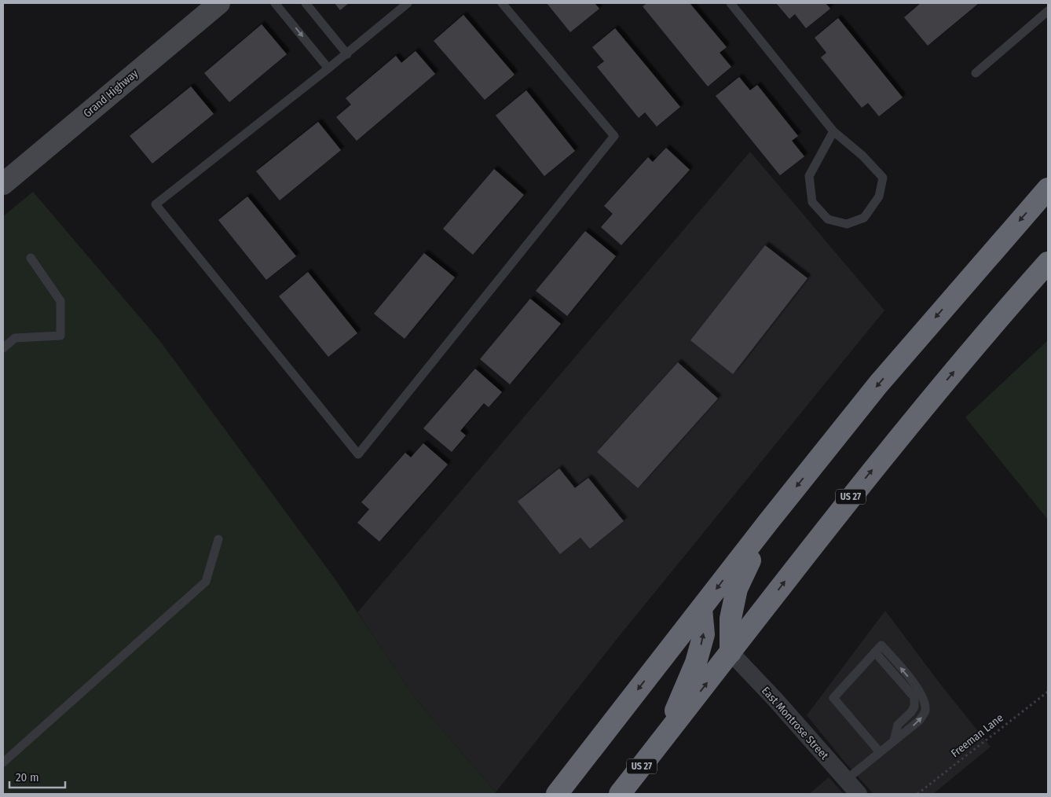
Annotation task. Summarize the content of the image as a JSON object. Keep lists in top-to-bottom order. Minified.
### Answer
{"streets":{"highway":["US 27"],"street":["Grand Highway","East Montrose Street"],"path":["Freeman Lane"]},"crossings":[["US 27","East Montrose Street"]],"scale_bar":"20 m"}
